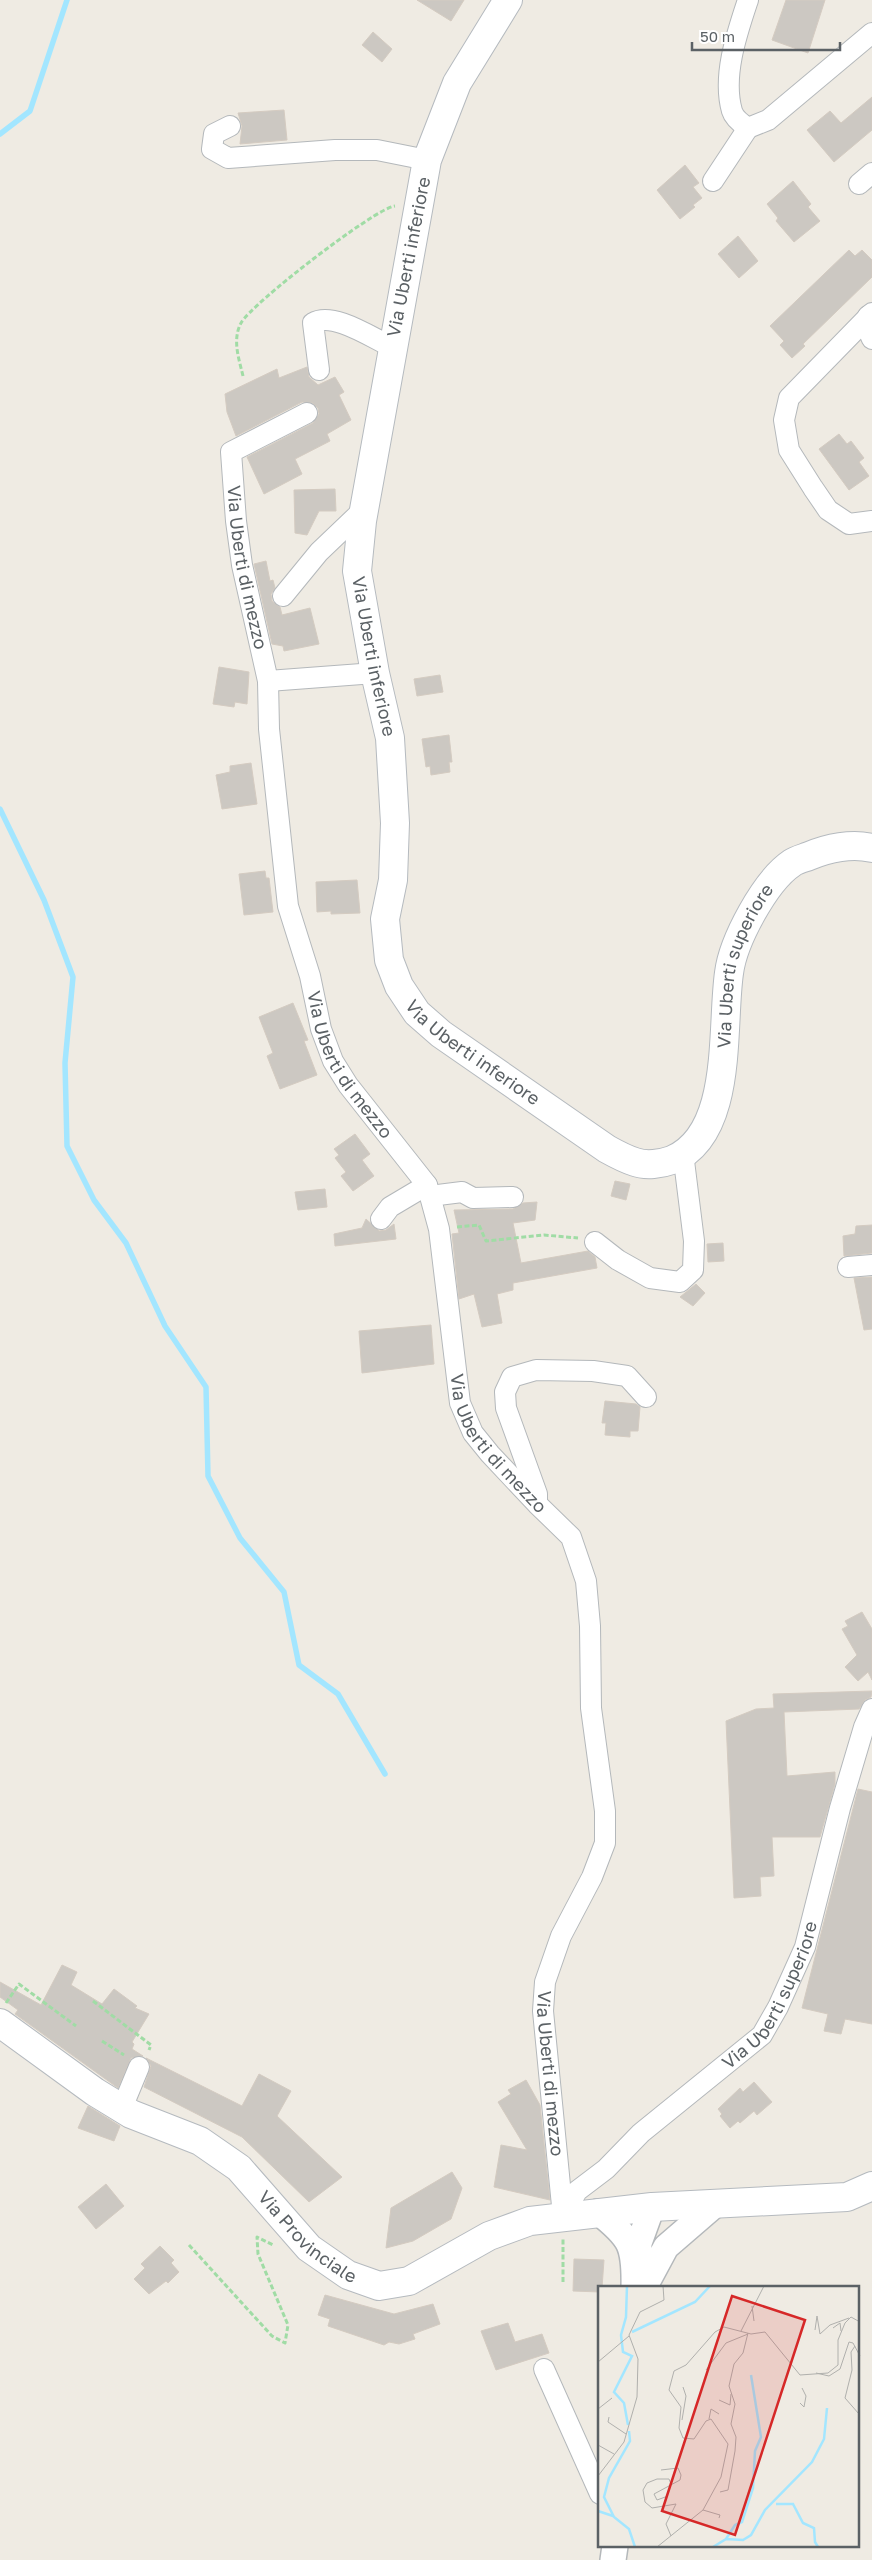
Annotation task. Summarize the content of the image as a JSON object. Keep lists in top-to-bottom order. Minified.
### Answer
{"streets":{"main road":["Via Uberti inferiore","Via Uberti superiore","Via Provinciale"],"street":["Via Uberti di mezzo"]},"crossings":[["Via Uberti inferiore","Via Uberti superiore"],["Via Uberti di mezzo","Via Uberti superiore"],["Via Uberti di mezzo","Via Provinciale"],["Via Uberti superiore","Via Provinciale"]],"scale_bar":"50 m"}
